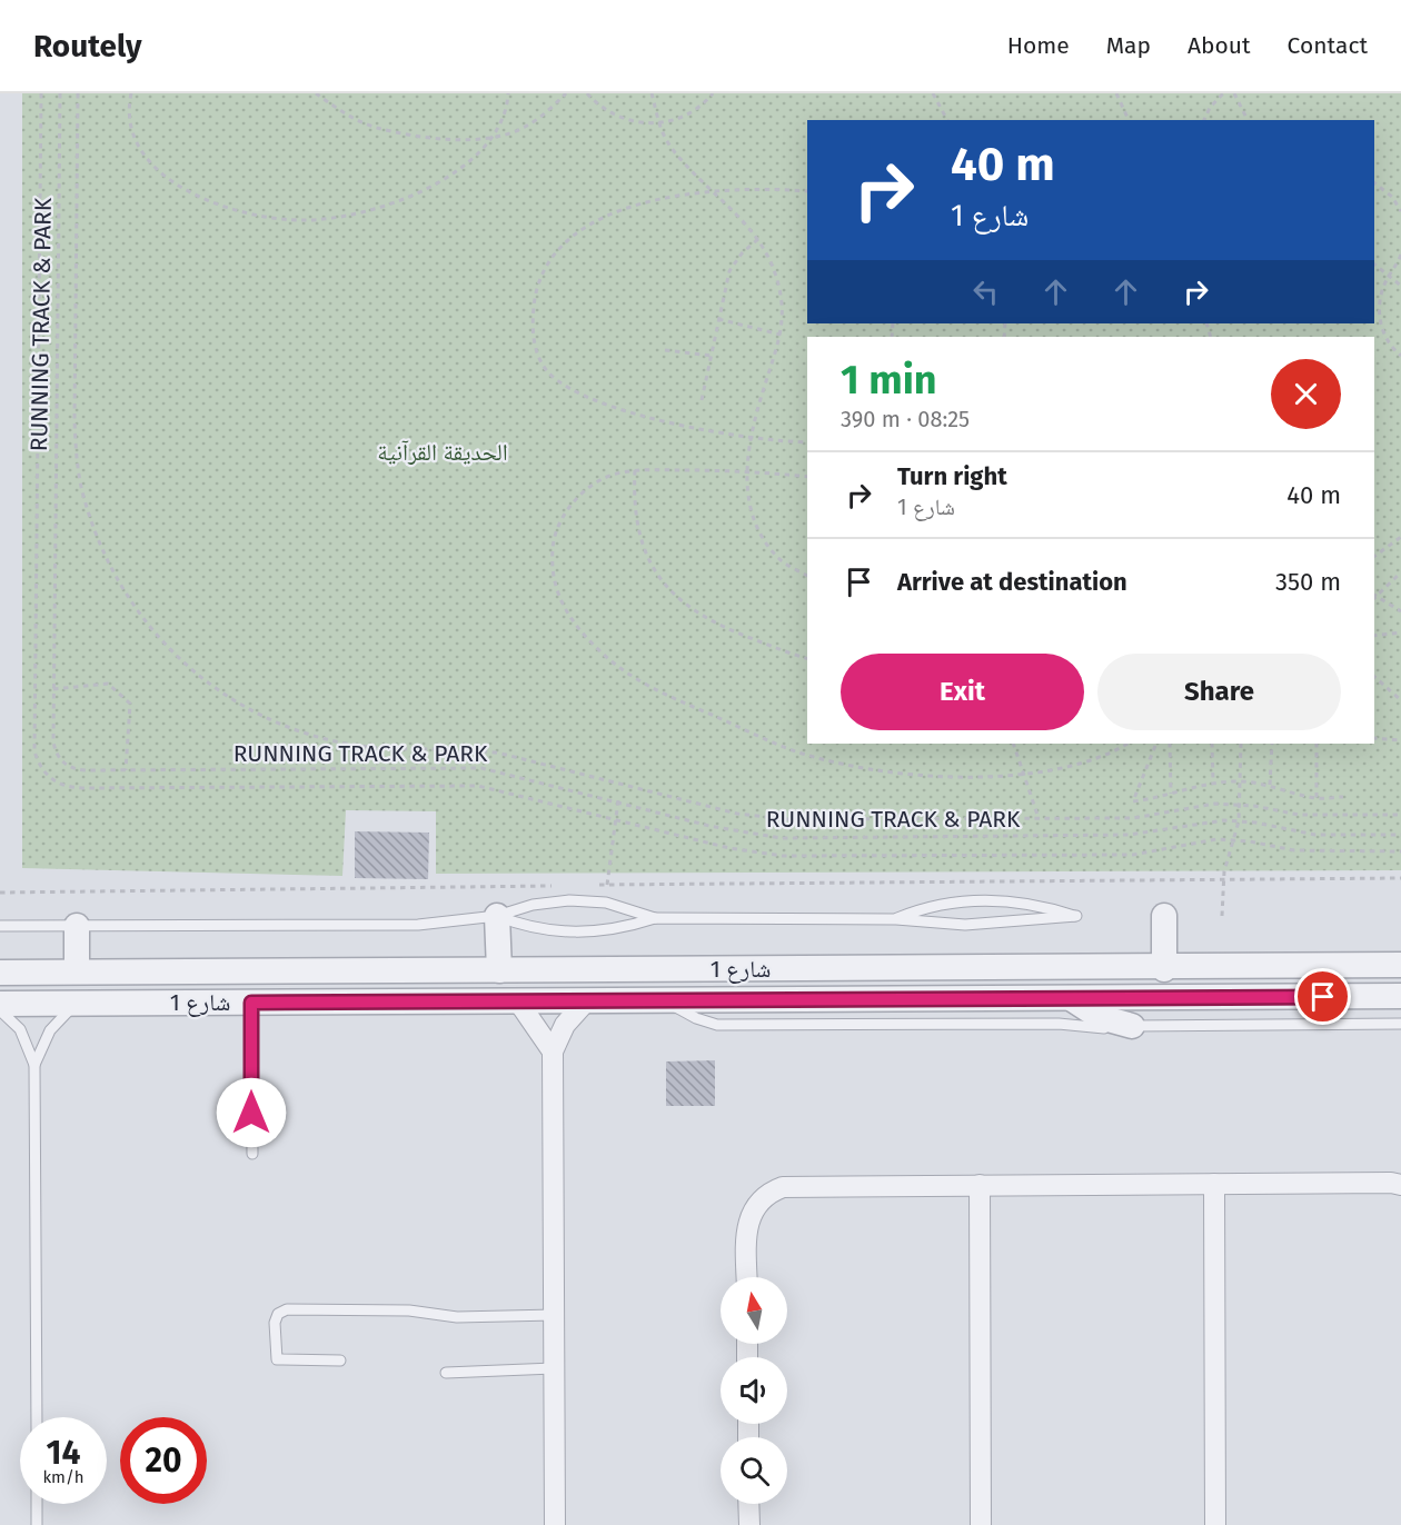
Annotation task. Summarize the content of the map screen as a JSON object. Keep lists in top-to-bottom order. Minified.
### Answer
{"streets":{"street":["شارع 1"],"path":["RUNNING TRACK & PARK"]},"parks":["الحديقة القرآنية"],"north":"top","page":{"header":"Routely","nav":["Home","Map","About","Contact"],"turn":["40 m","شارع 1"],"heading":["1 min","390 m · 08:25"],"list":[{"name":"Turn right","note":"شارع 1","value":"40 m"},{"name":"Arrive at destination","value":"350 m"}],"buttons":["Exit","Share"],"speed":"14 km/h","limit":"20"}}
